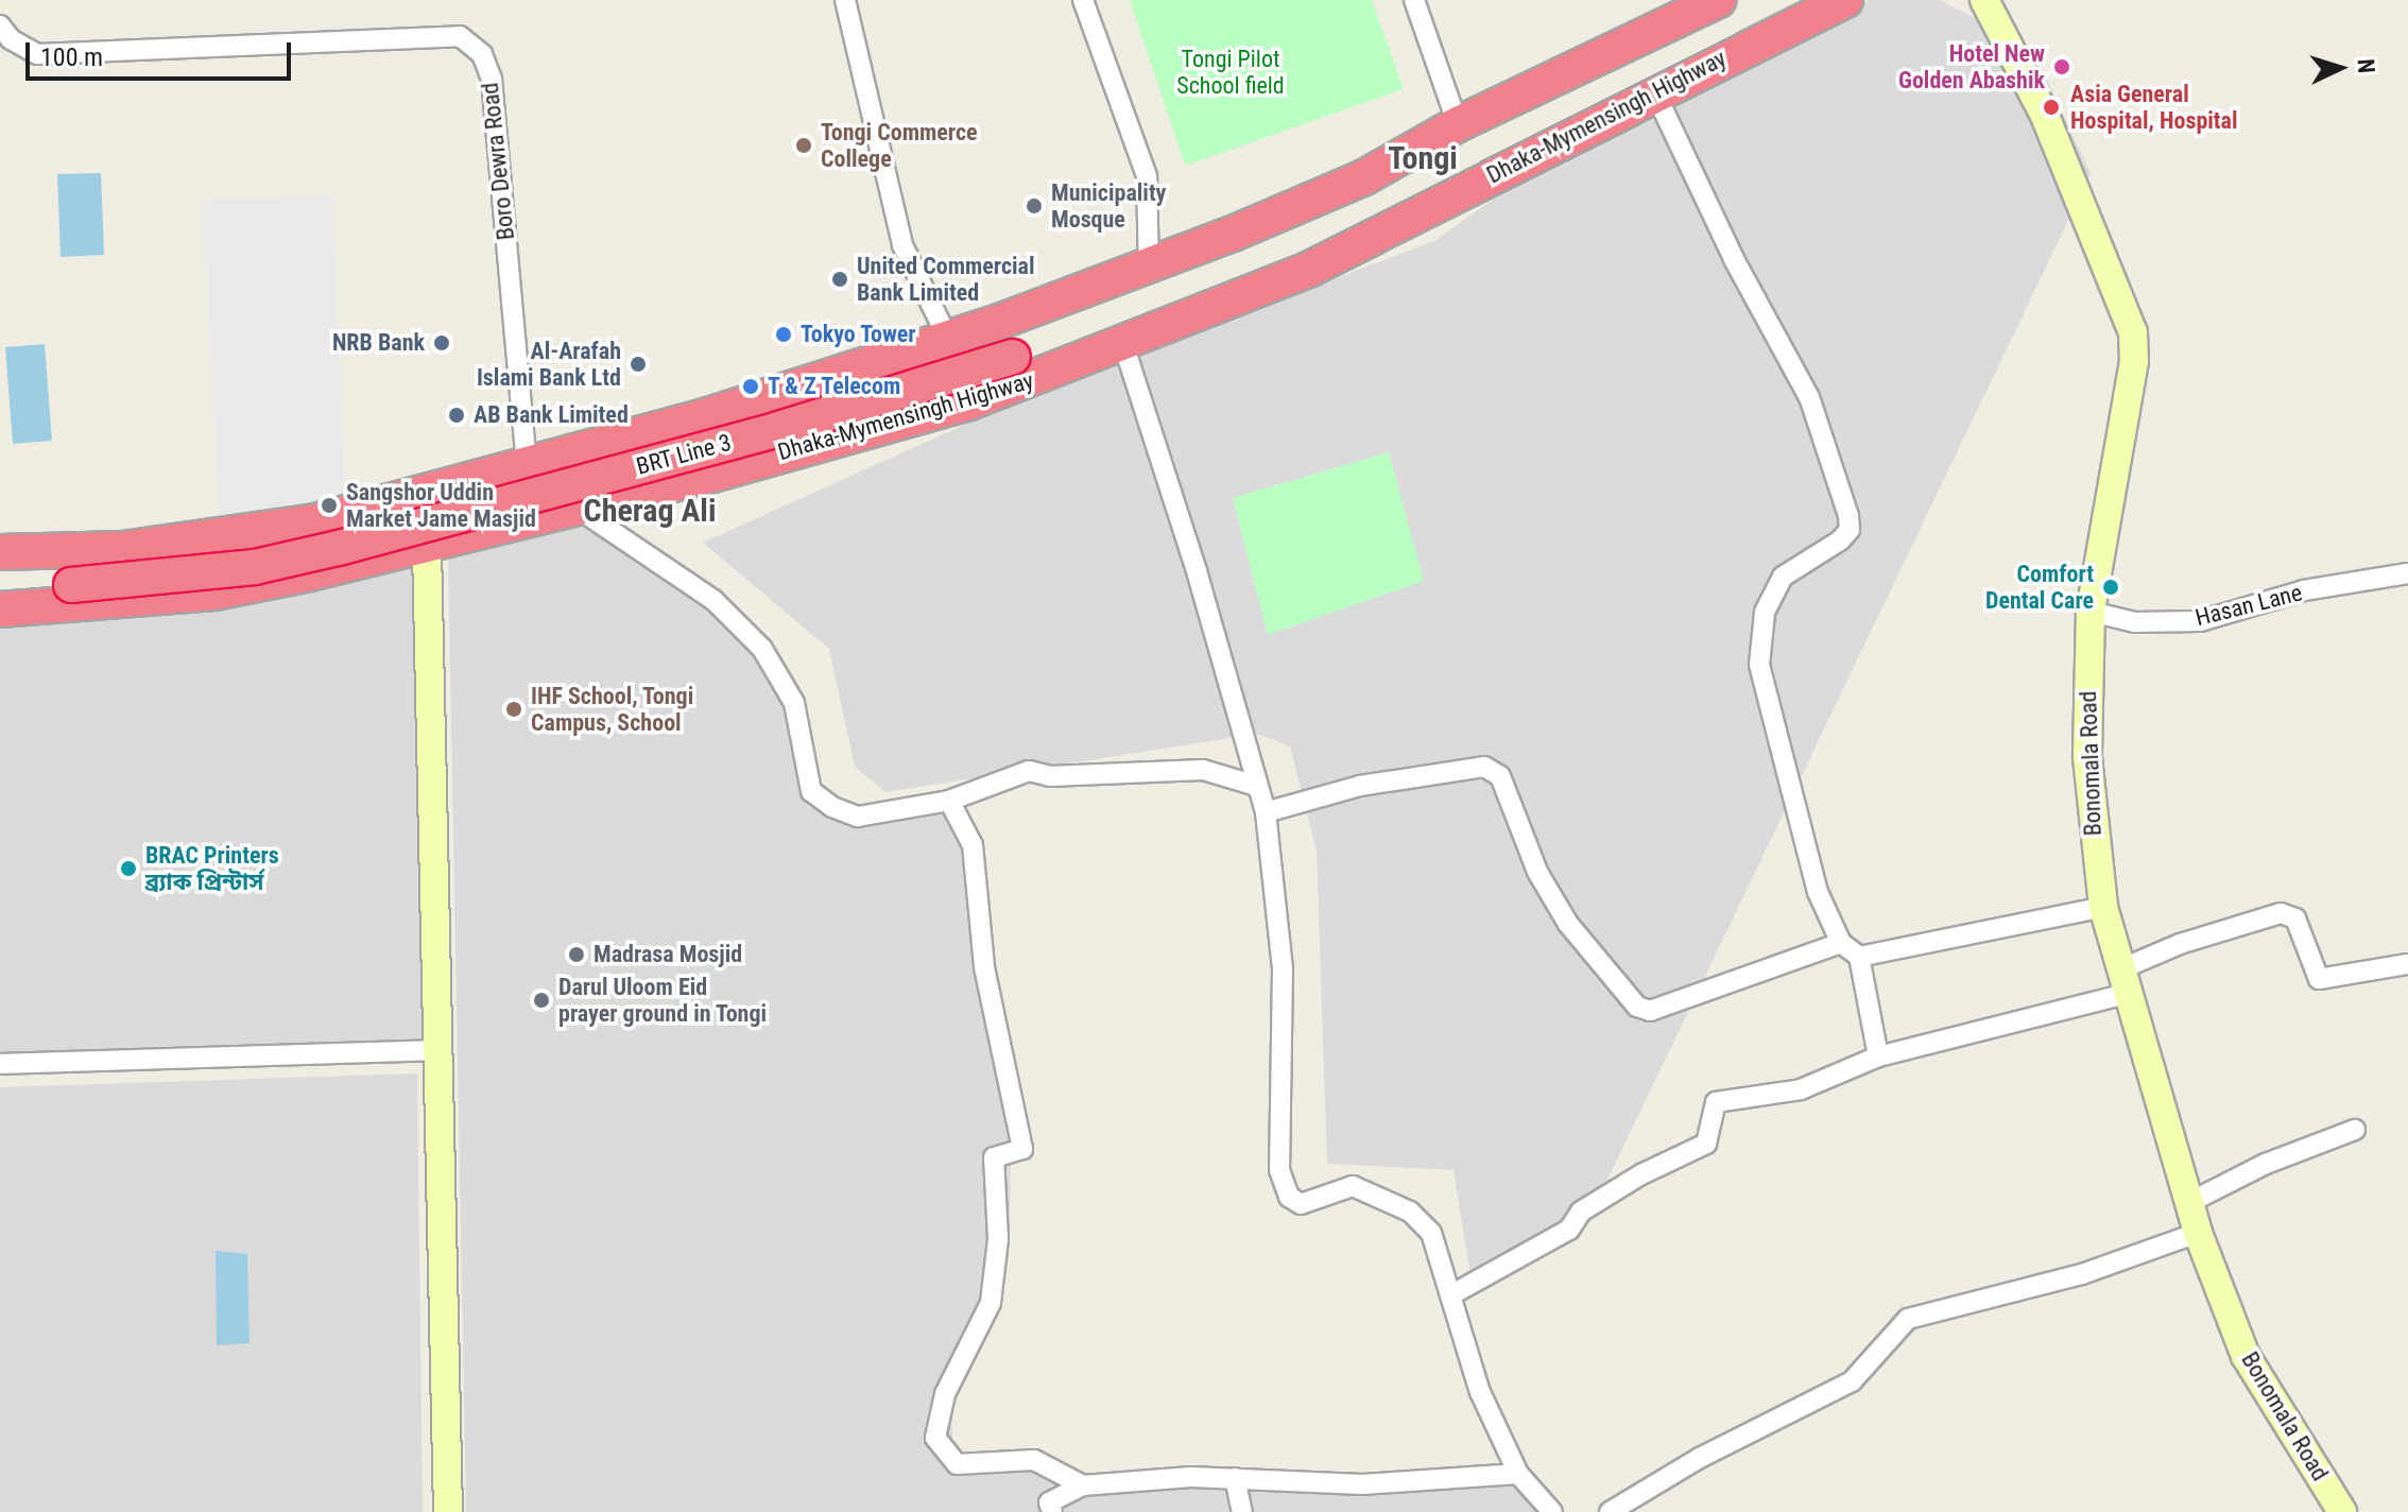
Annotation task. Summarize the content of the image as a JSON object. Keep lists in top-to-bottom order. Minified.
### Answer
{"streets":{"highway":["Dhaka-Mymensingh Highway","BRT Line 3"],"street":["Boro Dewra Road","Hasan Lane","Bonomala Road"]},"crossings":[["Hasan Lane","Bonomala Road"]],"districts":["Tongi","Cherag Ali"],"parks":["Tongi Pilot School field"],"places":["Hotel New Golden Abashik","Asia General Hospital, Hospital","Tongi Commerce College","Municipality Mosque","United Commercial Bank Limited","Tokyo Tower","NRB Bank","Al-Arafah Islami Bank Ltd","T & Z Telecom","AB Bank Limited","Sangshor Uddin Market Jame Masjid","Comfort Dental Care","IHF School, Tongi Campus, School","BRAC Printers ব্র্যাক প্রিন্টার্স","Madrasa Mosjid","Darul Uloom Eid prayer ground in Tongi"],"scale_bar":"100 m","north":"right"}
